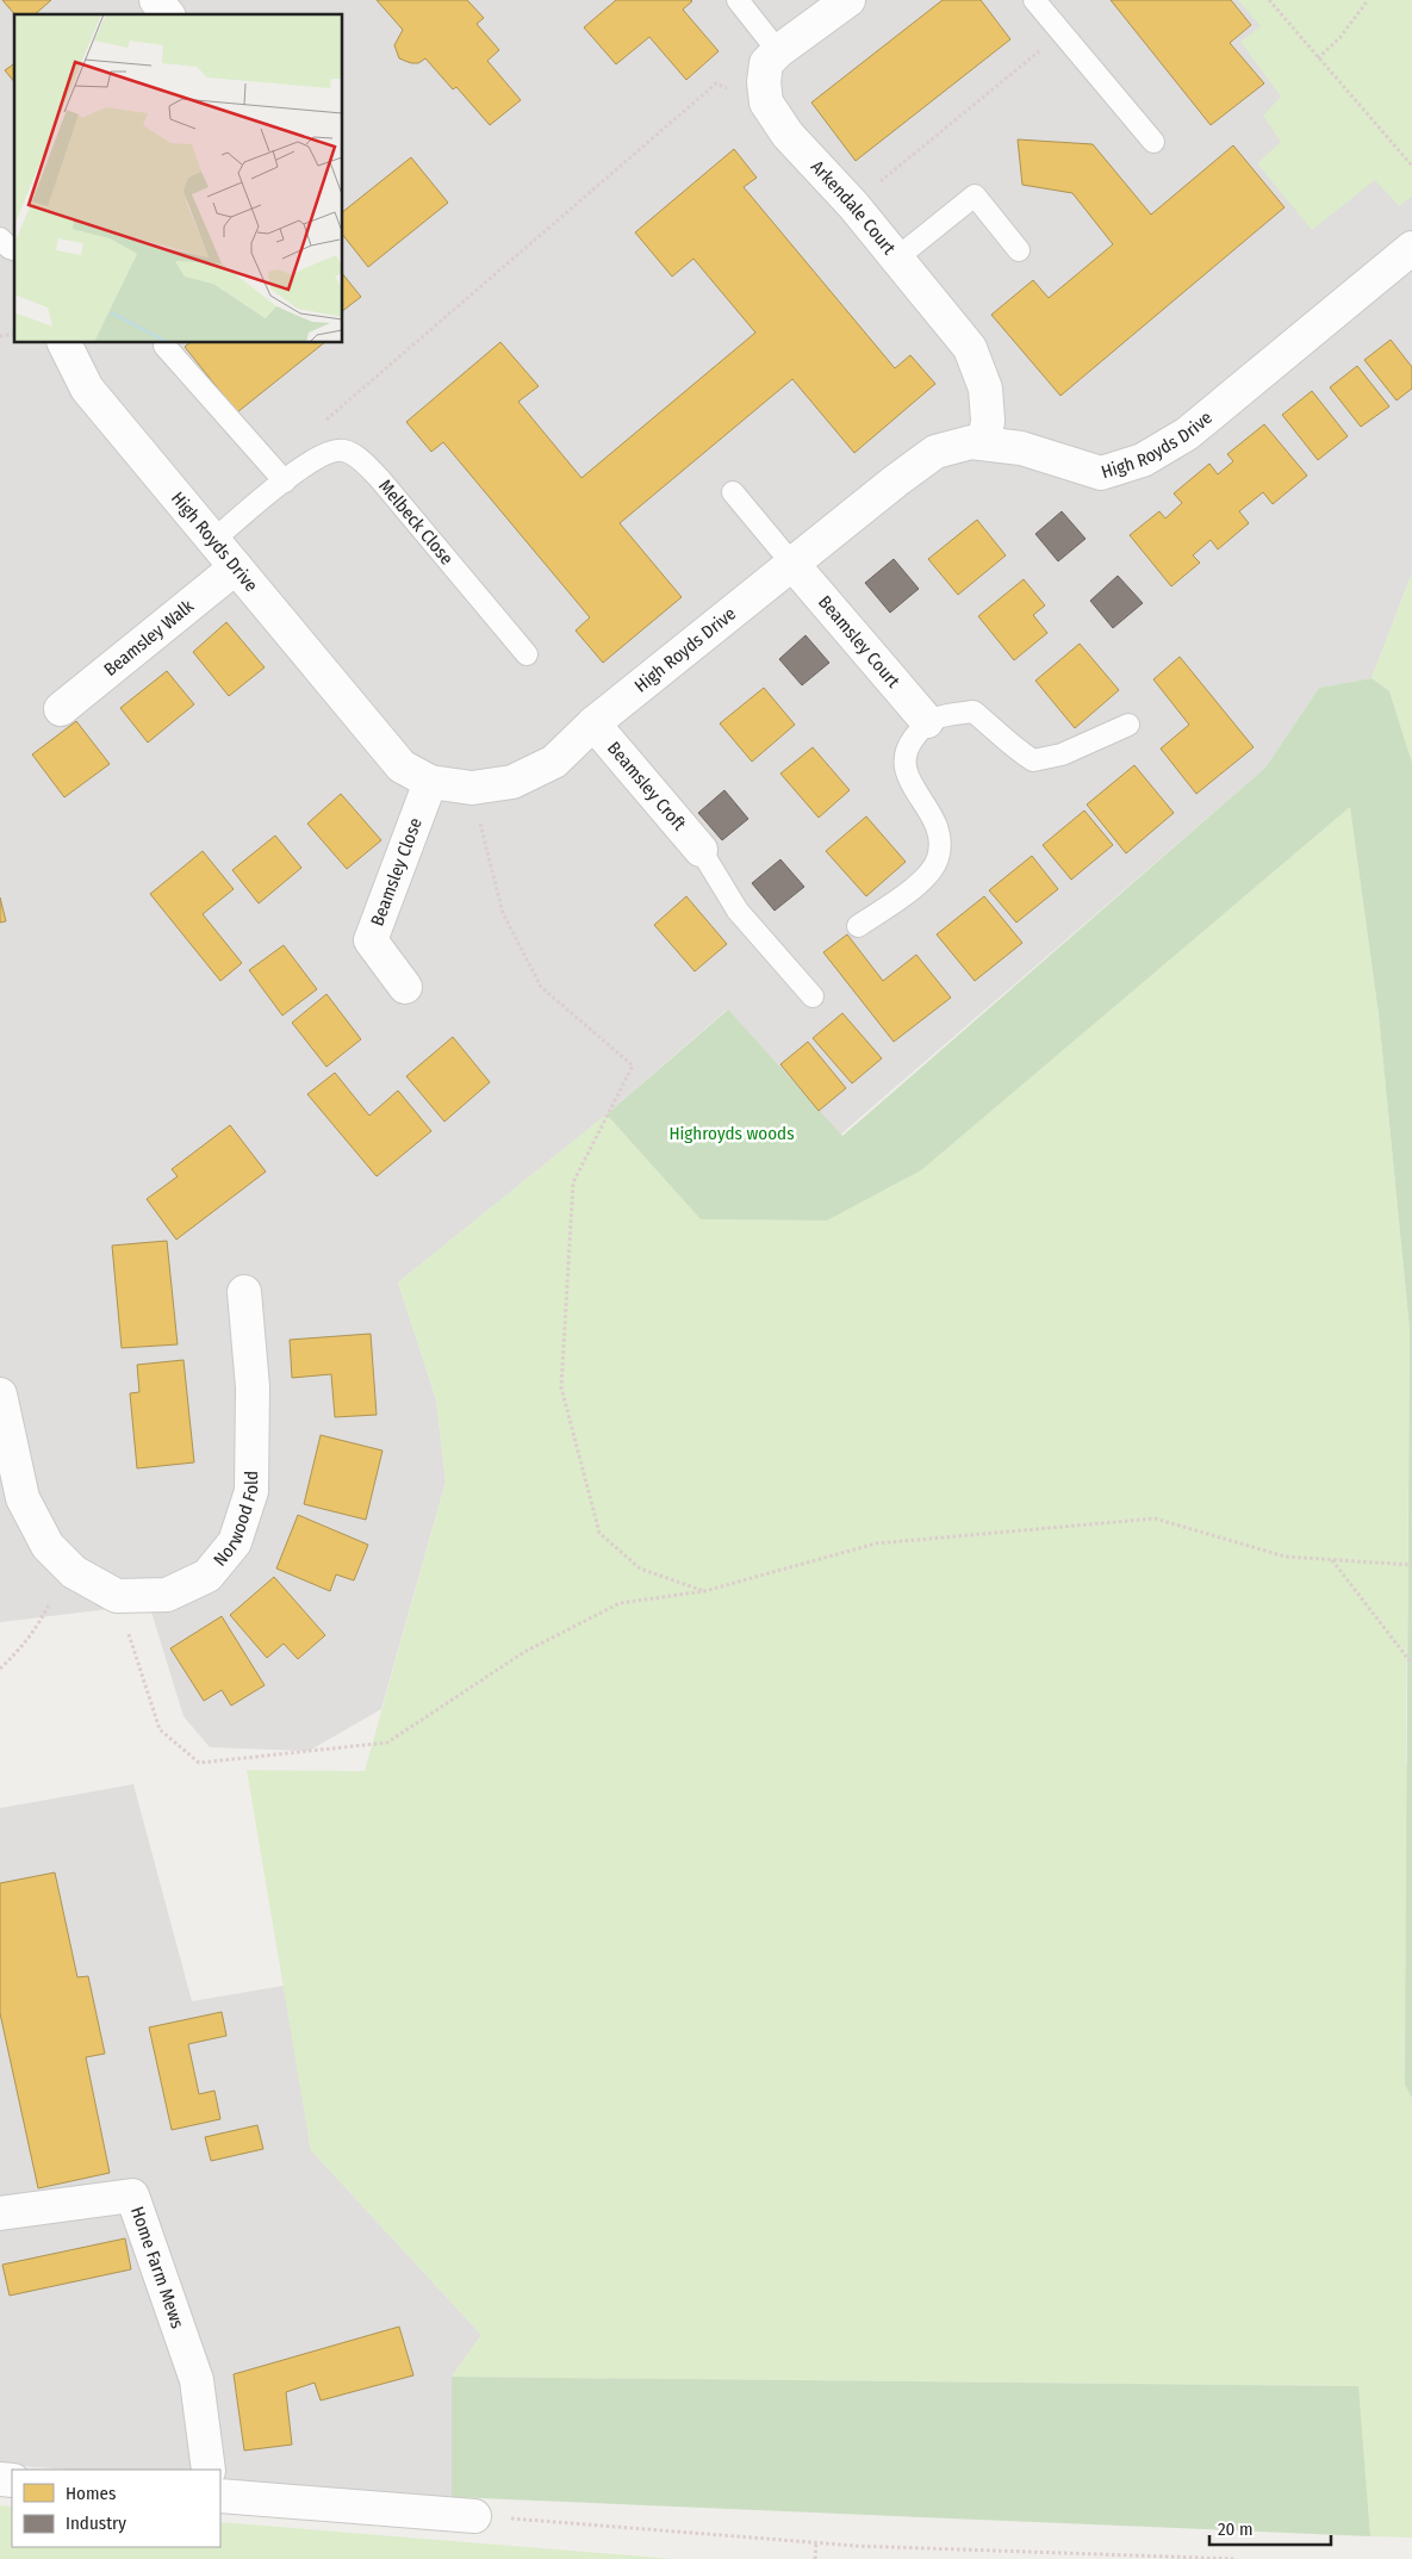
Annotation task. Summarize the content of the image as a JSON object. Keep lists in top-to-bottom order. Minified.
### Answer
{"streets":{"street":["Arkendale Court","High Royds Drive","Beamsley Walk","Beamsley Court","Beamsley Croft","Beamsley Close","Norwood Fold","Home Farm Mews"],"lane":["Melbeck Close"]},"crossings":[["Arkendale Court","High Royds Drive"],["High Royds Drive","Beamsley Walk"],["High Royds Drive","Beamsley Court"],["High Royds Drive","Beamsley Croft"],["High Royds Drive","Beamsley Close"]],"parks":["Highroyds woods"],"legend":["Homes","Industry"],"scale_bar":"20 m"}
